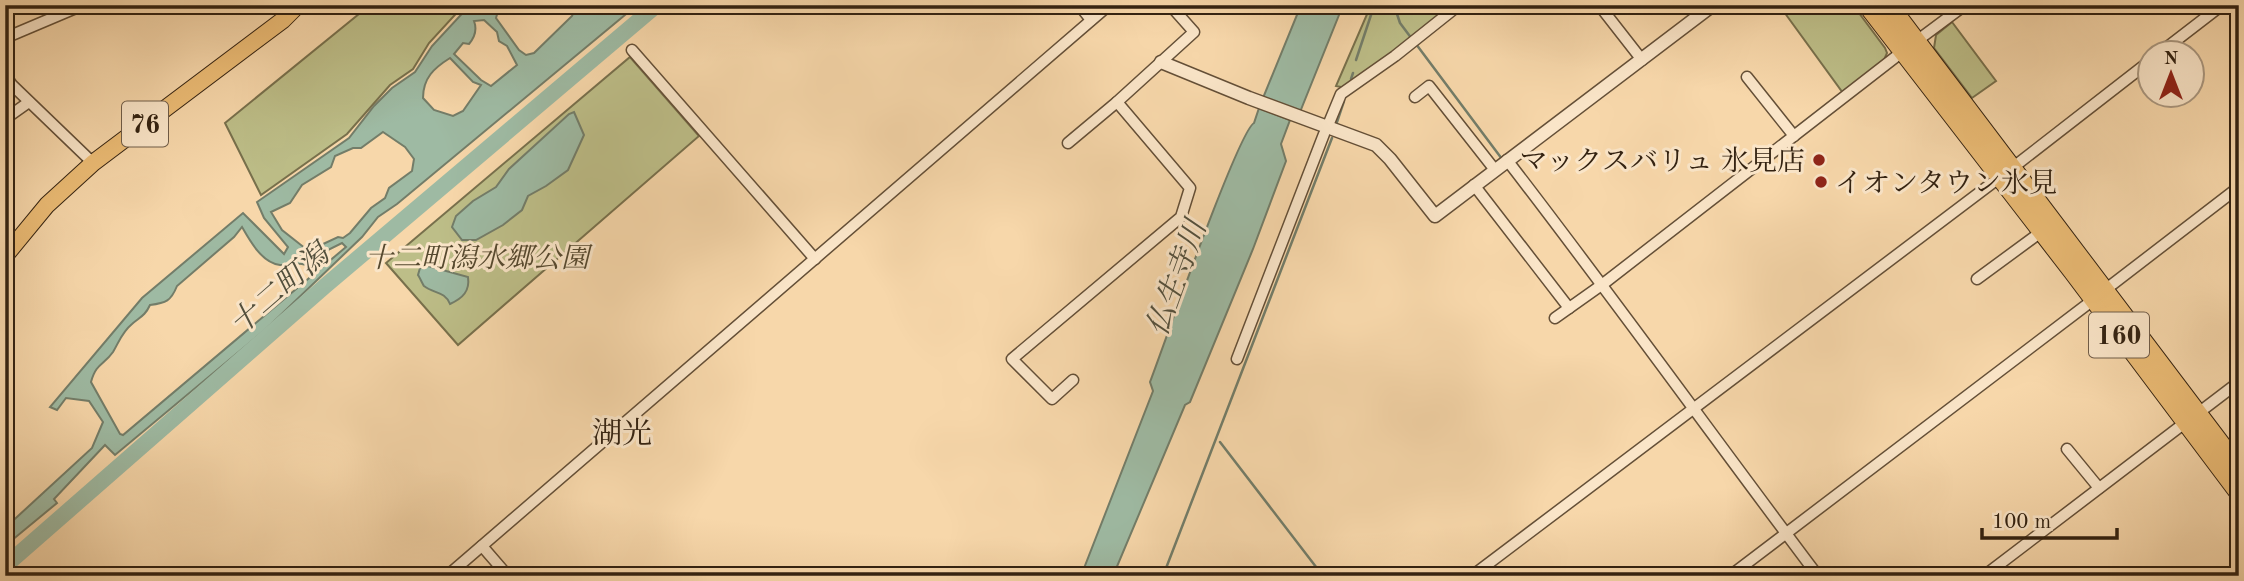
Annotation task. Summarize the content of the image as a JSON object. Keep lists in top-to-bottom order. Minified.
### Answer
{"streets":{"highway":["160"],"main road":["76"]},"districts":["湖光"],"water":["仏生寺川","十二町潟"],"parks":["十二町潟水郷公園"],"places":["マックスバリュ 氷見店","イオンタウン氷見"],"scale_bar":"100 m","north":"top"}
